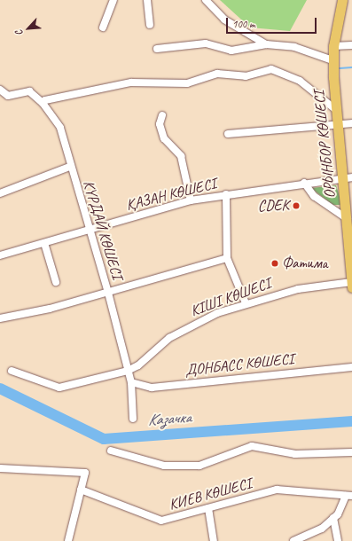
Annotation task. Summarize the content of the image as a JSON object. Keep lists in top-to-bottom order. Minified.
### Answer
{"streets":{"main road":["ОРЫНБОР КӨШЕСІ"],"street":["ҚАЗАН КӨШЕСІ","КҮРДАЙ КӨШЕСІ","КІШІ КӨШЕСІ","ДОНБАСС КӨШЕСІ","КИЕВ КӨШЕСІ"]},"crossings":[["ОРЫНБОР КӨШЕСІ","ҚАЗАН КӨШЕСІ"],["ОРЫНБОР КӨШЕСІ","КІШІ КӨШЕСІ"],["ҚАЗАН КӨШЕСІ","КҮРДАЙ КӨШЕСІ"],["КҮРДАЙ КӨШЕСІ","КІШІ КӨШЕСІ"],["КҮРДАЙ КӨШЕСІ","ДОНБАСС КӨШЕСІ"]],"water":["Казачка"],"places":["CDEK","Фатима"],"scale_bar":"100 m","north":"bottom left"}
